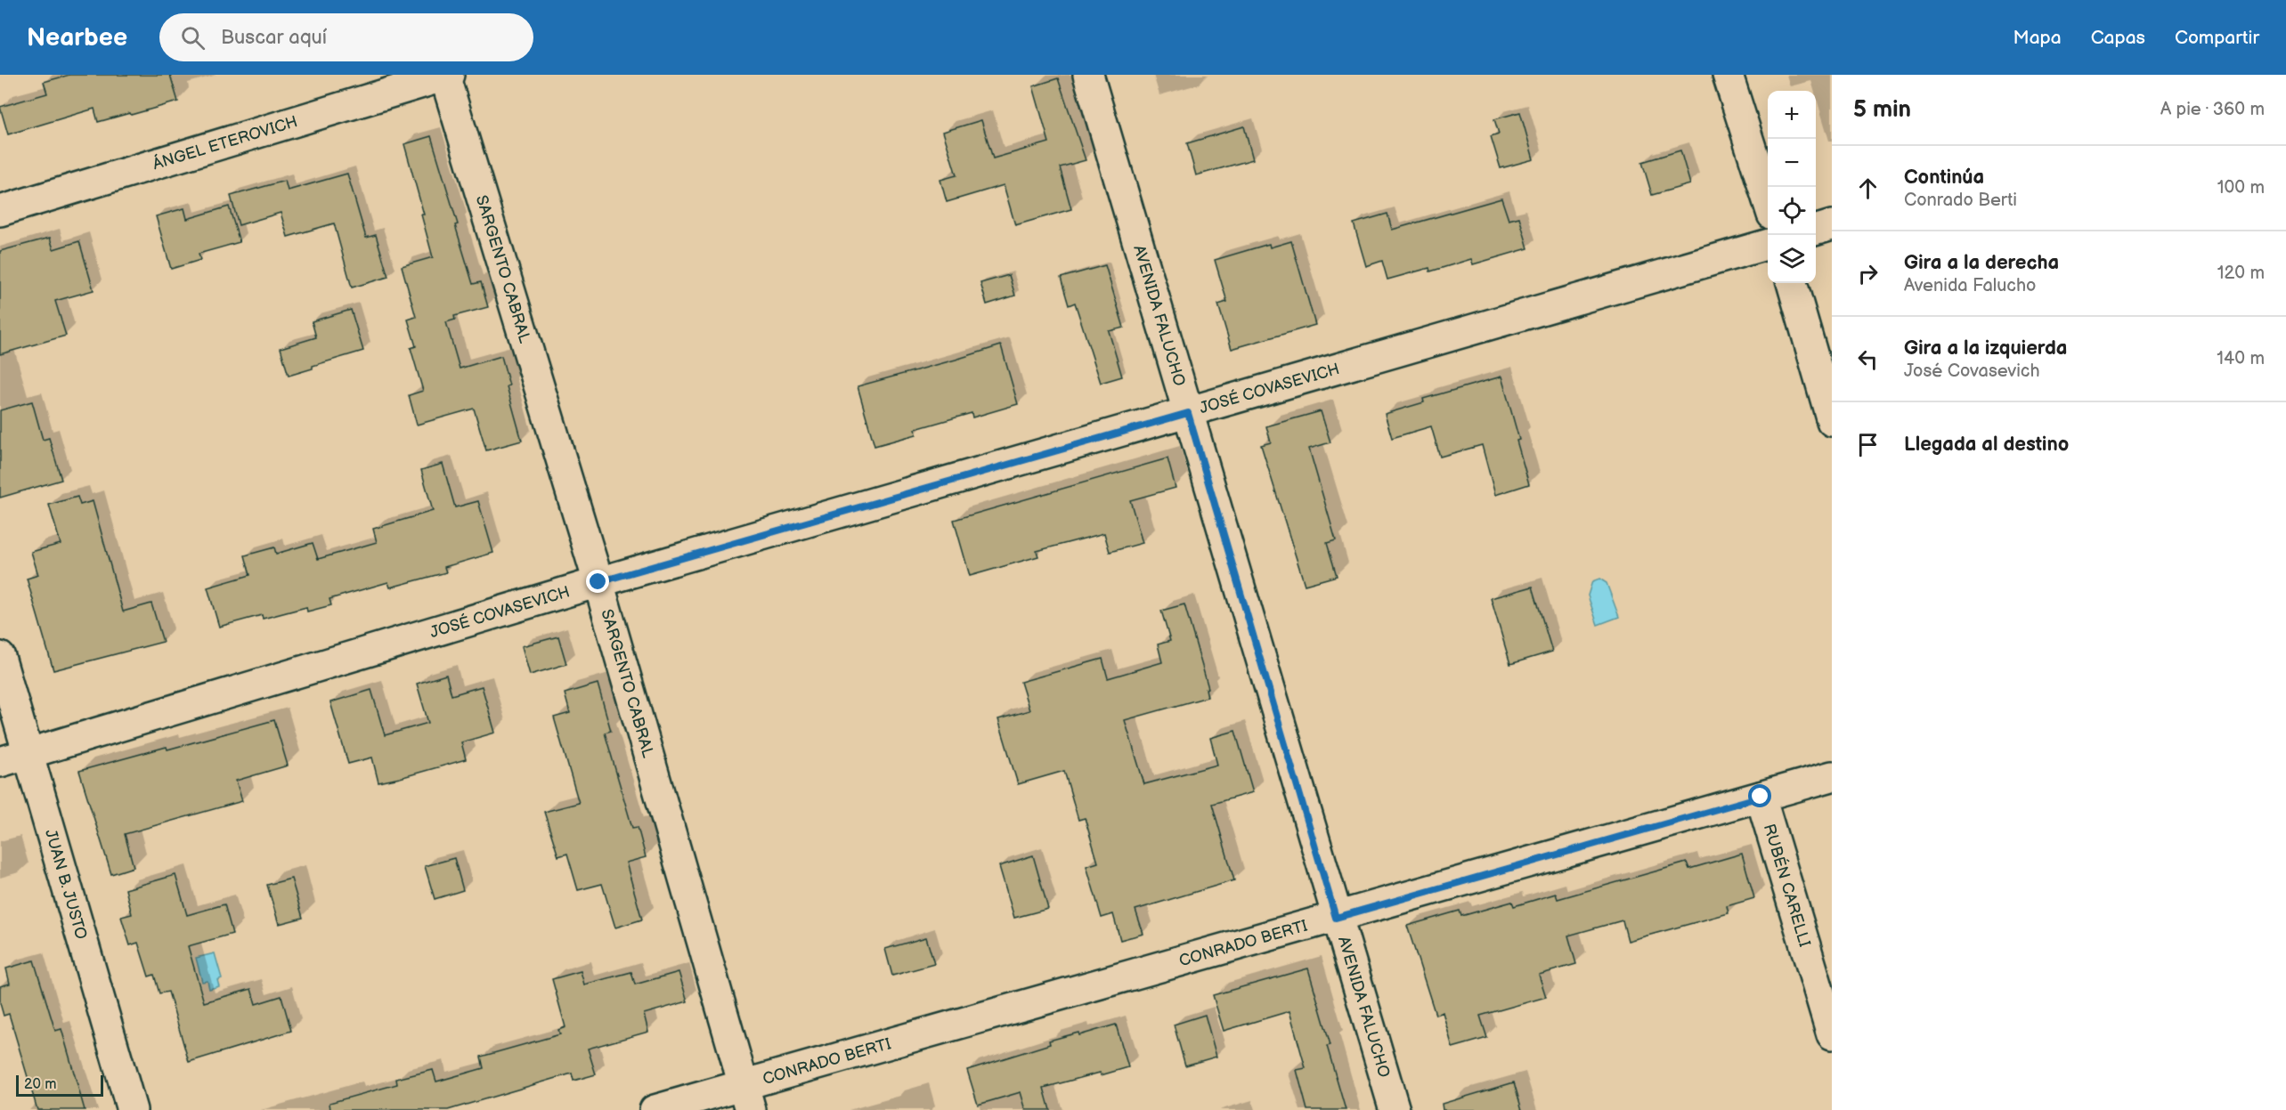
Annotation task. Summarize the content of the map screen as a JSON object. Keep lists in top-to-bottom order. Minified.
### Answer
{"streets":{"street":["ÁNGEL ETEROVICH","SARGENTO CABRAL","AVENIDA FALUCHO","JOSÉ COVASEVICH","JUAN B. JUSTO","RUBÉN CARELLI","CONRADO BERTI"]},"crossings":[["ÁNGEL ETEROVICH","SARGENTO CABRAL"],["SARGENTO CABRAL","JOSÉ COVASEVICH"],["SARGENTO CABRAL","CONRADO BERTI"],["AVENIDA FALUCHO","JOSÉ COVASEVICH"],["AVENIDA FALUCHO","CONRADO BERTI"],["JOSÉ COVASEVICH","JUAN B. JUSTO"],["RUBÉN CARELLI","CONRADO BERTI"]],"scale_bar":"20 m","page":{"header":"Nearbee","search":"Buscar aquí","nav":["Mapa","Capas","Compartir"],"heading":["5 min","A pie · 360 m"],"map_buttons":["+","−"],"list":[["Continúa","Conrado Berti","100 m"],["Gira a la derecha","Avenida Falucho","120 m"],["Gira a la izquierda","José Covasevich","140 m"],"Llegada al destino"],"scale":"20 m"}}
